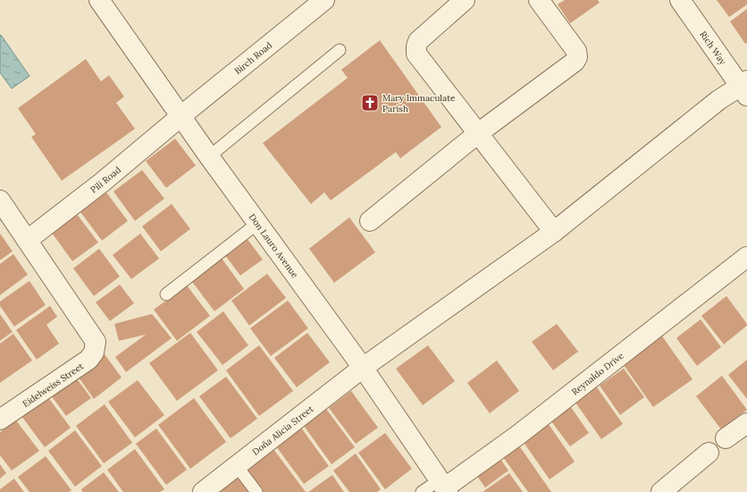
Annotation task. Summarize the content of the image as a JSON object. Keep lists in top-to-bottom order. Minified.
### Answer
{"streets":{"street":["Rich Way","Birch Road","Pili Road","Don Lauro Avenue","Reynaldo Drive","Eidelweiss Street","Doña Alicia Street"]},"crossings":[["Rich Way","Doña Alicia Street"],["Birch Road","Pili Road"],["Birch Road","Don Lauro Avenue"],["Pili Road","Don Lauro Avenue"],["Pili Road","Eidelweiss Street"],["Don Lauro Avenue","Reynaldo Drive"],["Don Lauro Avenue","Doña Alicia Street"]],"places":{"church":["Mary Immaculate Parish"]}}
